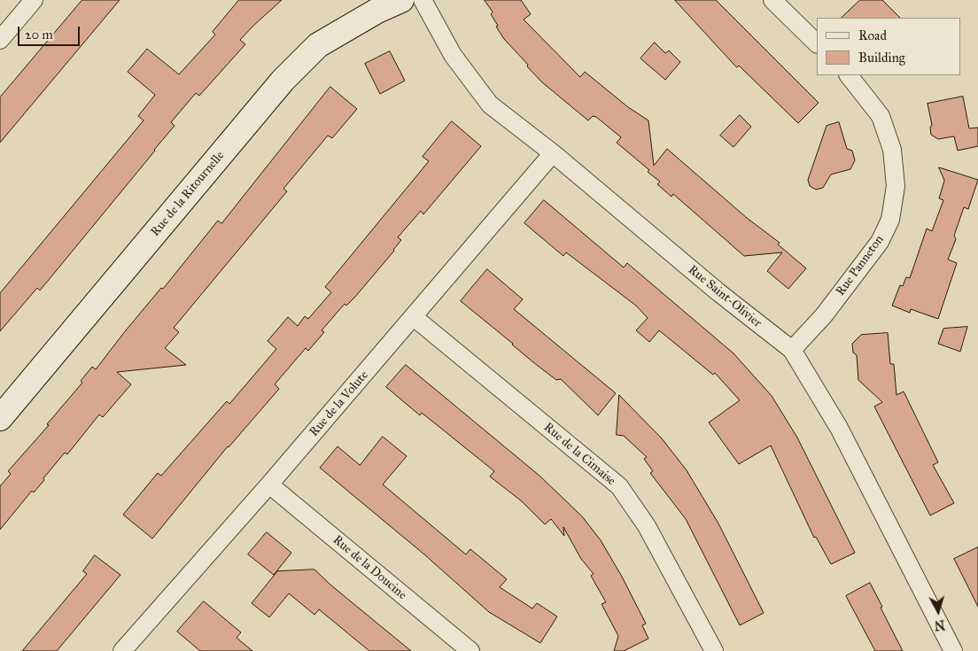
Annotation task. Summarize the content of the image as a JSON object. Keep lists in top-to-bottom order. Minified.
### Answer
{"streets":{"street":["Rue de la Ritournelle","Rue Panneton","Rue Saint-Olivier","Rue de la Volute","Rue de la Cimaise","Rue de la Doucine"]},"crossings":[["Rue Panneton","Rue Saint-Olivier"],["Rue Saint-Olivier","Rue de la Volute"],["Rue de la Volute","Rue de la Cimaise"],["Rue de la Volute","Rue de la Doucine"]],"legend":["Road","Building"],"scale_bar":"20 m","north":"bottom"}
